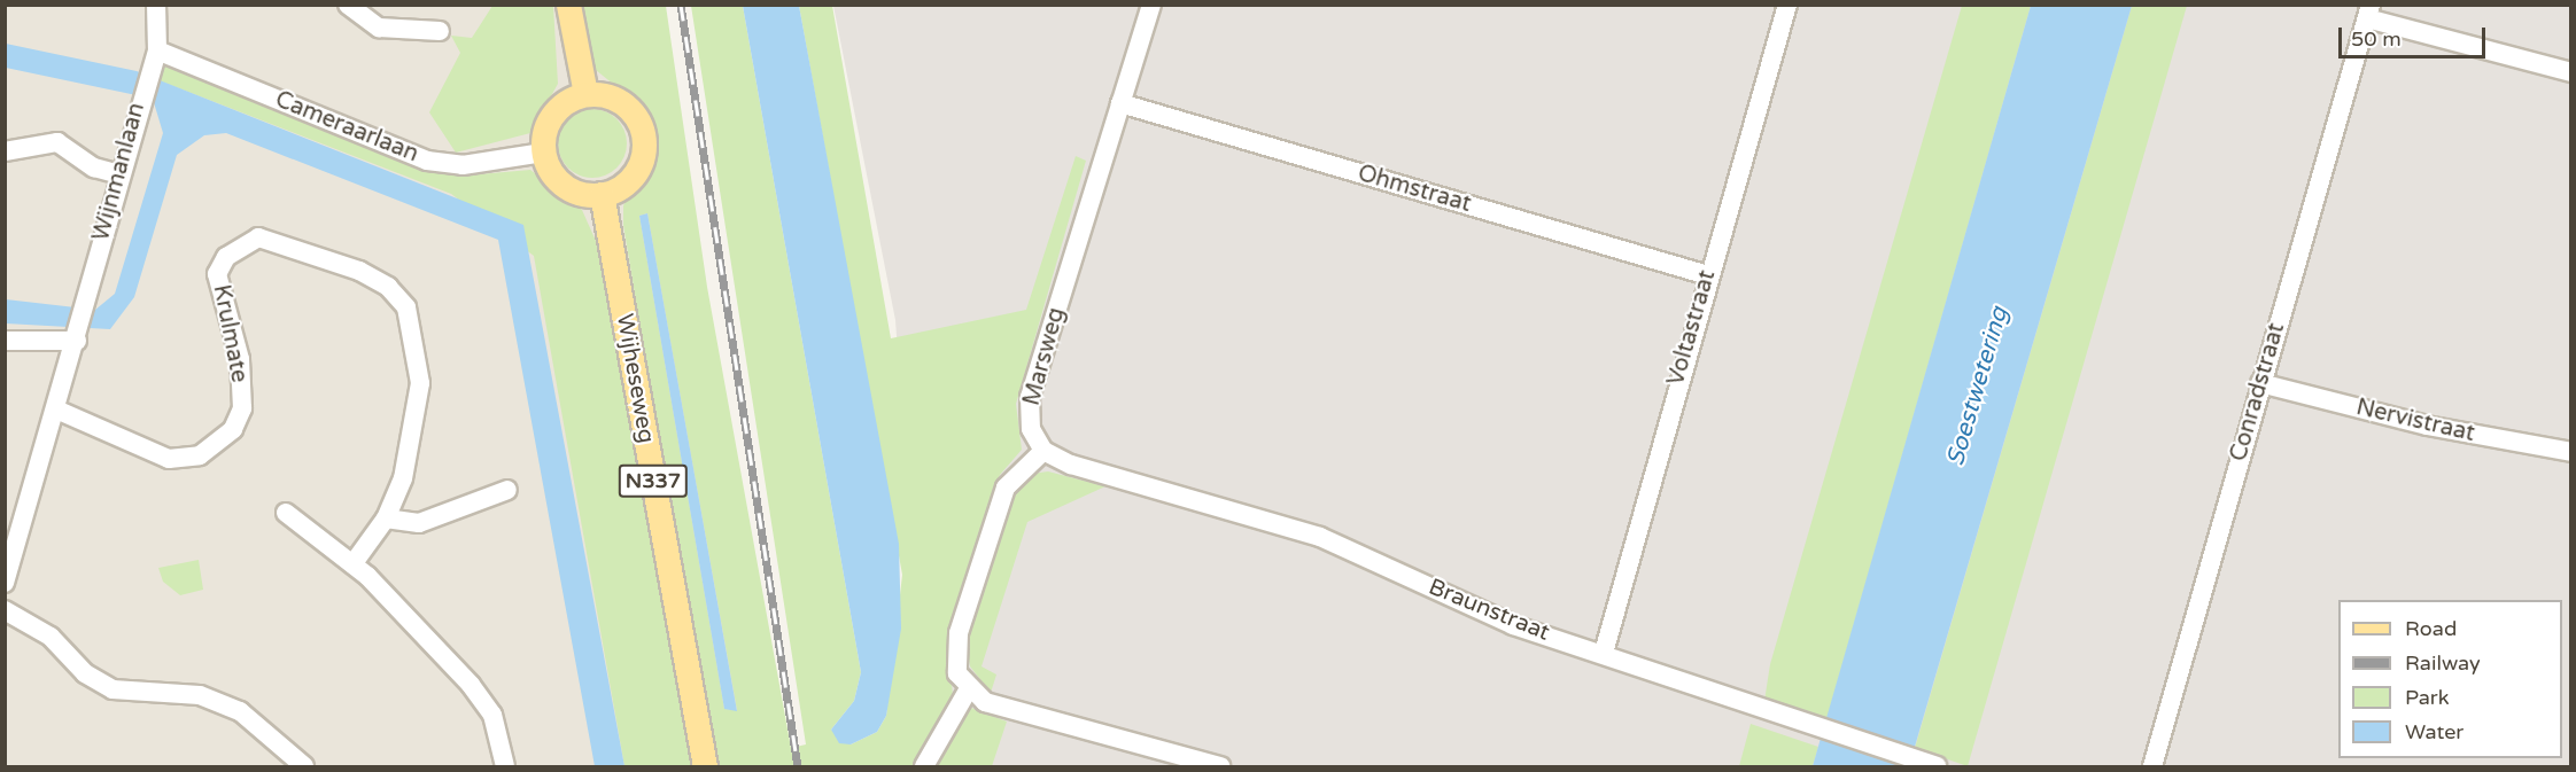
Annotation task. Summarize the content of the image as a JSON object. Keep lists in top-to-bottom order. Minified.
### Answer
{"streets":{"main road":["Wijheseweg","N337"],"street":["Cameraarlaan","Wijnmanlaan","Ohmstraat","Voltastraat","Krulmate","Marsweg","Conradstraat","Nervistraat","Braunstraat"]},"crossings":[["Cameraarlaan","Wijnmanlaan"],["Cameraarlaan","Wijheseweg"],["Wijnmanlaan","Krulmate"],["Ohmstraat","Voltastraat"],["Ohmstraat","Marsweg"],["Voltastraat","Braunstraat"],["Marsweg","Braunstraat"],["Conradstraat","Nervistraat"]],"water":["Soestwetering"],"legend":["Road","Railway","Park","Water"],"scale_bar":"50 m"}
